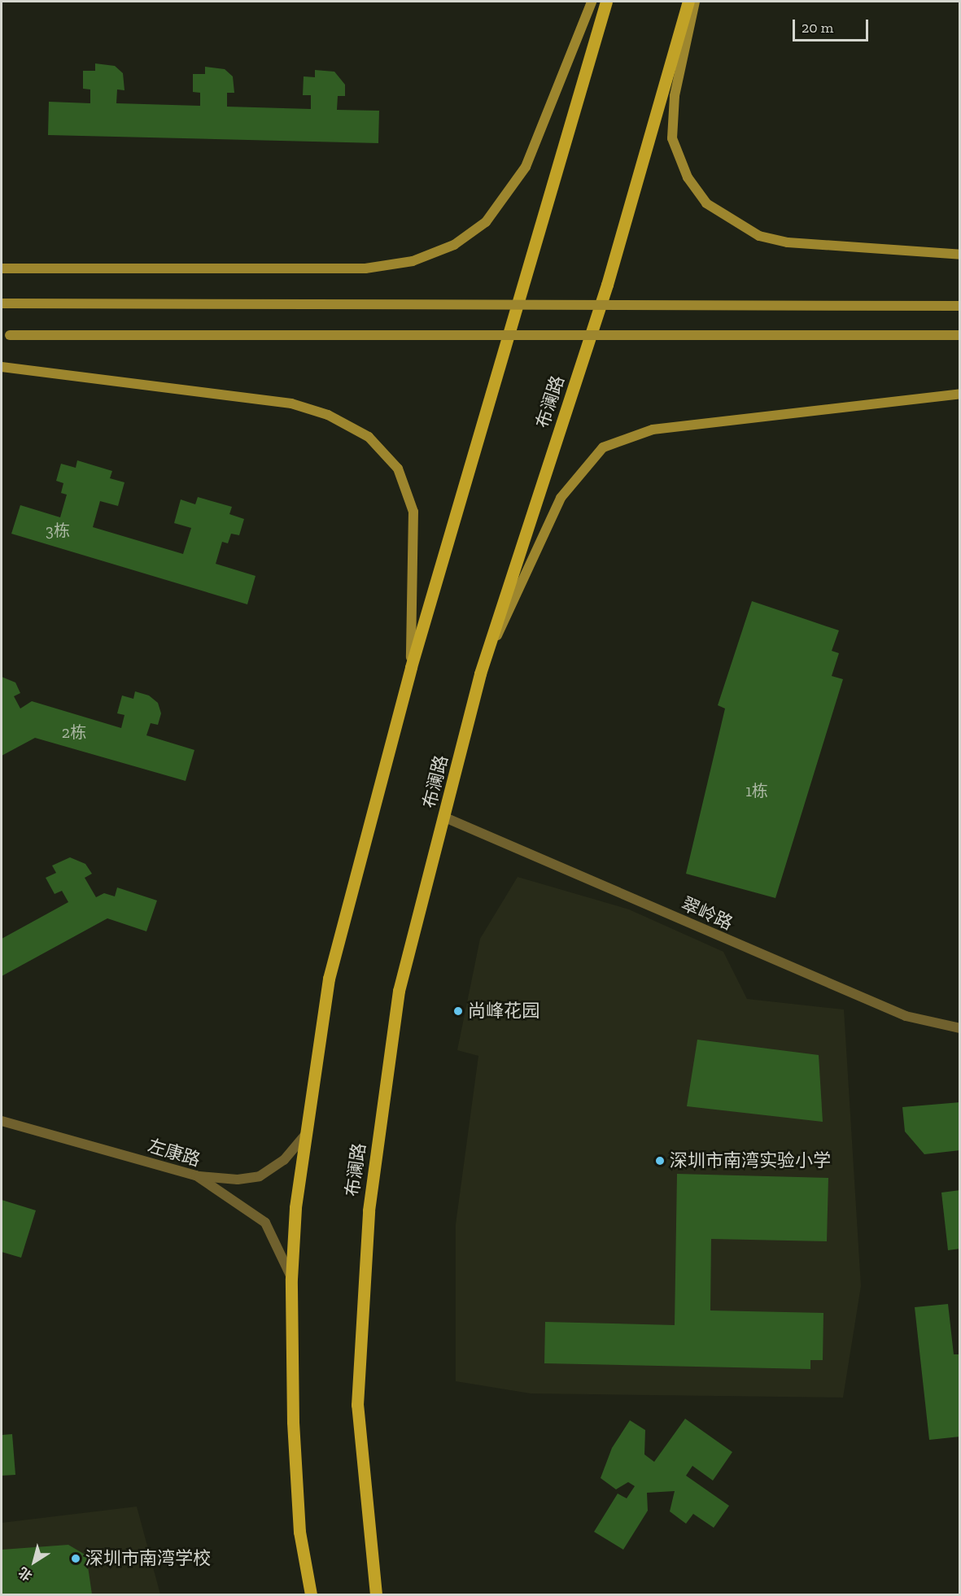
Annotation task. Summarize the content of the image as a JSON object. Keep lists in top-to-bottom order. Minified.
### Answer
{"streets":{"main road":["布澜路"],"street":["翠岭路","左康路"]},"crossings":[["布澜路","翠岭路"]],"places":["尚峰花园","深圳市南湾实验小学","深圳市南湾学校"],"house_numbers":["3栋","2栋","1栋"],"scale_bar":"20 m","north":"bottom left"}
